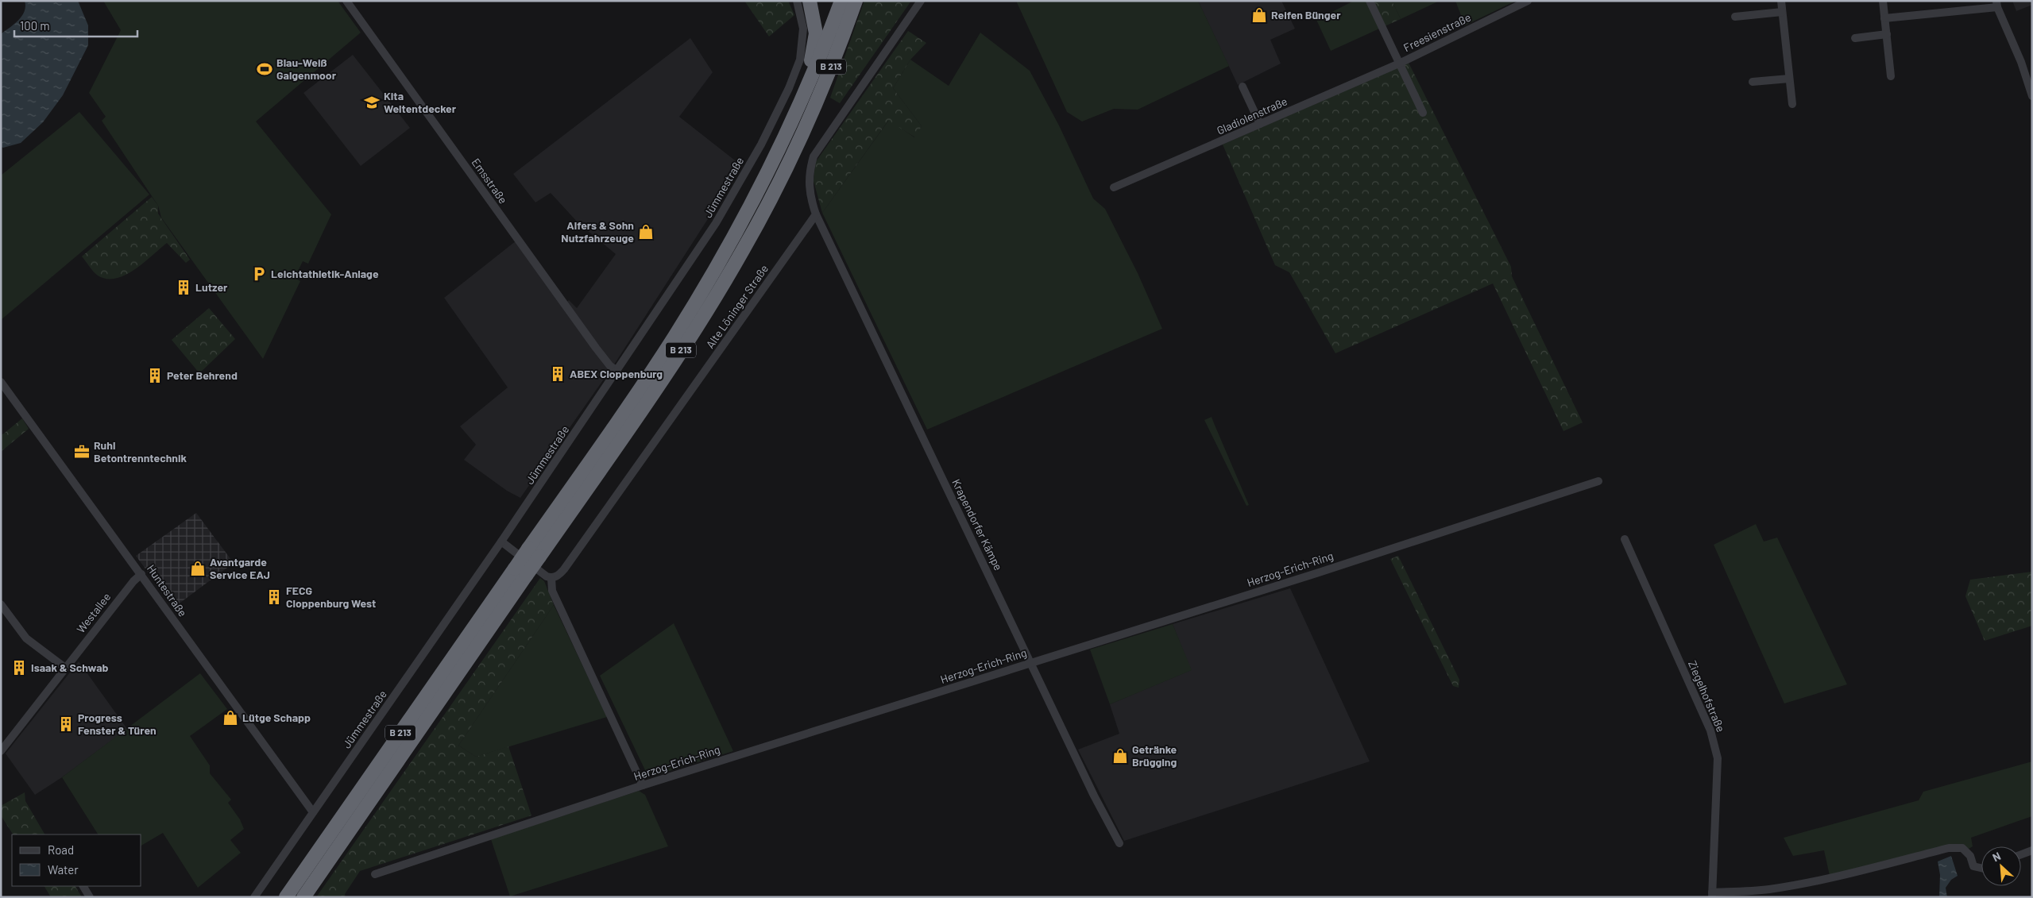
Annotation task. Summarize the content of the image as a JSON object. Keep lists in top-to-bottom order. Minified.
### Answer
{"streets":{"highway":["B 213"],"street":["Freesienstraße","Gladiolenstraße","Emsstraße","Jümmestraße","Alte Löninger Straße","Krapendorfer Kämpe","Herzog-Erich-Ring","Huntestraße","Westallee","Ziegelhofstraße"]},"crossings":[["Freesienstraße","Gladiolenstraße"],["Emsstraße","Jümmestraße"],["Jümmestraße","Huntestraße"],["Alte Löninger Straße","Krapendorfer Kämpe"],["Krapendorfer Kämpe","Herzog-Erich-Ring"],["Huntestraße","Westallee"]],"places":{"shop":["Reifen Bünger","Alfers & Sohn Nutzfahrzeuge","Avantgarde Service EAJ","Lütge Schapp","Getränke Brügging"],"sports":["Blau-Weiß Galgenmoor"],"school or university":["Kita Weltentdecker"],"parking":["Leichtathletik-Anlage"],"building":["Lutzer","ABEX Cloppenburg","Peter Behrend","FECG Cloppenburg West","Isaak & Schwab","Progress Fenster & Türen"],"office":["Ruhl Betontrenntechnik"]},"legend":["Road","Water"],"scale_bar":"100 m","north":"top left"}
